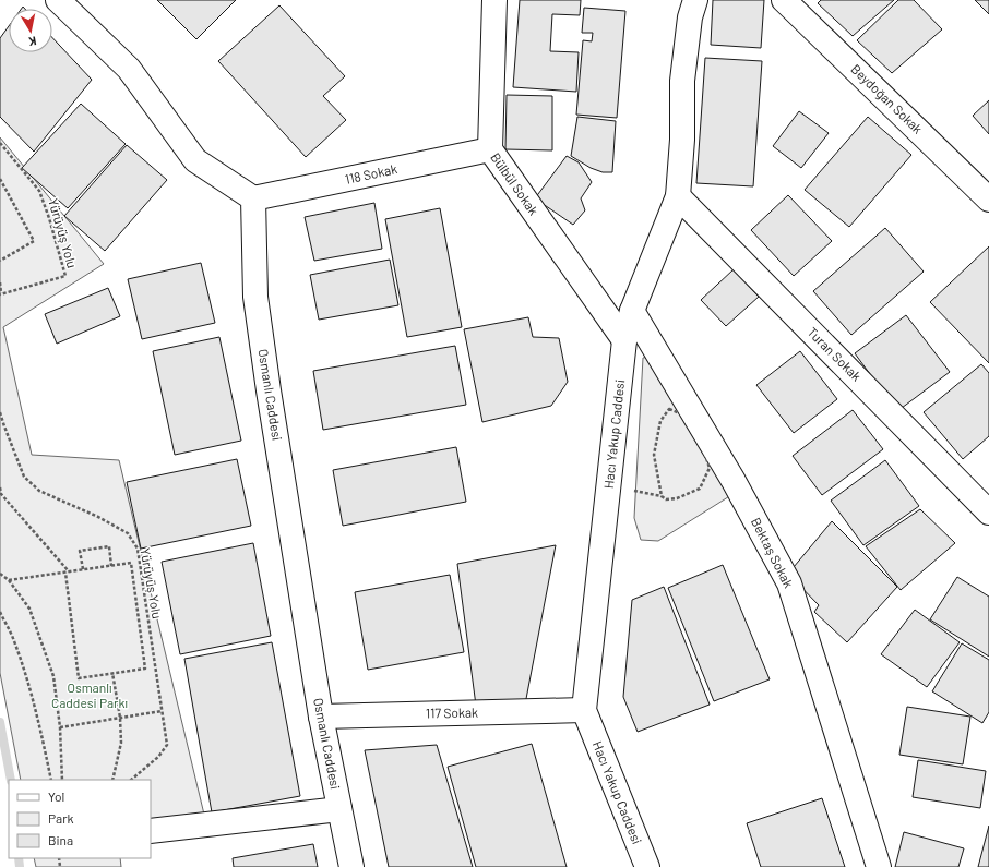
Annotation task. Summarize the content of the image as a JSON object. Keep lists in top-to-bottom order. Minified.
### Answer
{"streets":{"street":["Beydoğan Sokak","118 Sokak","Bülbül Sokak","Turan Sokak","Osmanlı Caddesi","Hacı Yakup Caddesi","Bektaş Sokak","117 Sokak"],"path":["Yürüyüş Yolu"]},"crossings":[["118 Sokak","Bülbül Sokak"],["118 Sokak","Osmanlı Caddesi"],["Bülbül Sokak","Hacı Yakup Caddesi"],["Turan Sokak","Hacı Yakup Caddesi"],["Osmanlı Caddesi","117 Sokak"],["Hacı Yakup Caddesi","Bektaş Sokak"],["Hacı Yakup Caddesi","117 Sokak"]],"parks":["Osmanlı Caddesi Parkı"],"legend":["Yol","Park","Bina"],"north":"bottom"}
